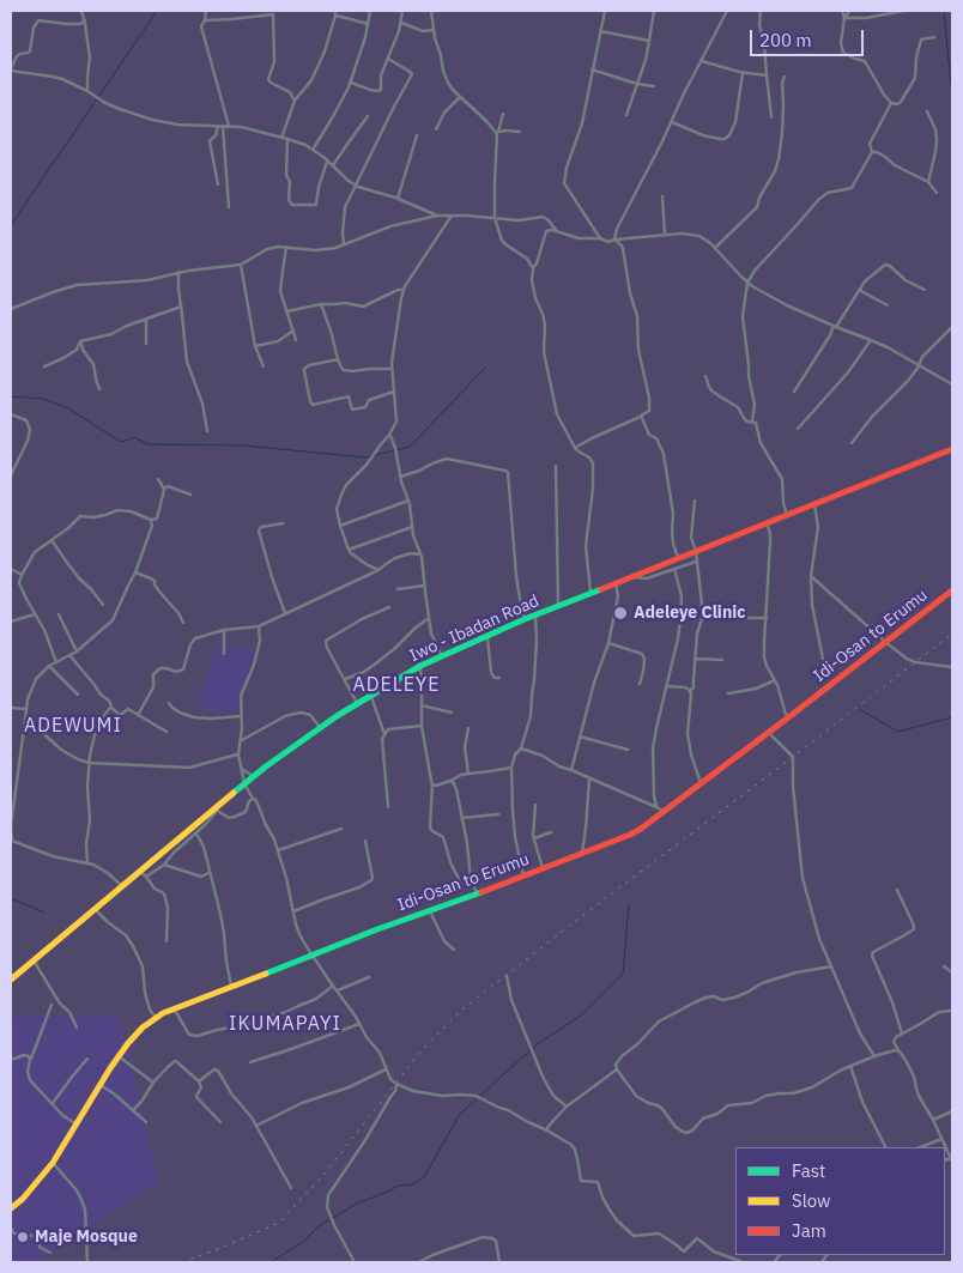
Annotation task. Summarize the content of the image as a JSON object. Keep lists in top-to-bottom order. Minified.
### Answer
{"streets":{"street":["Iwo - Ibadan Road","Idi-Osan to Erumu"]},"districts":["ADELEYE","ADEWUMI","IKUMAPAYI"],"places":["Adeleye Clinic","Maje Mosque"],"legend":["Fast","Slow","Jam"],"scale_bar":"200 m"}
